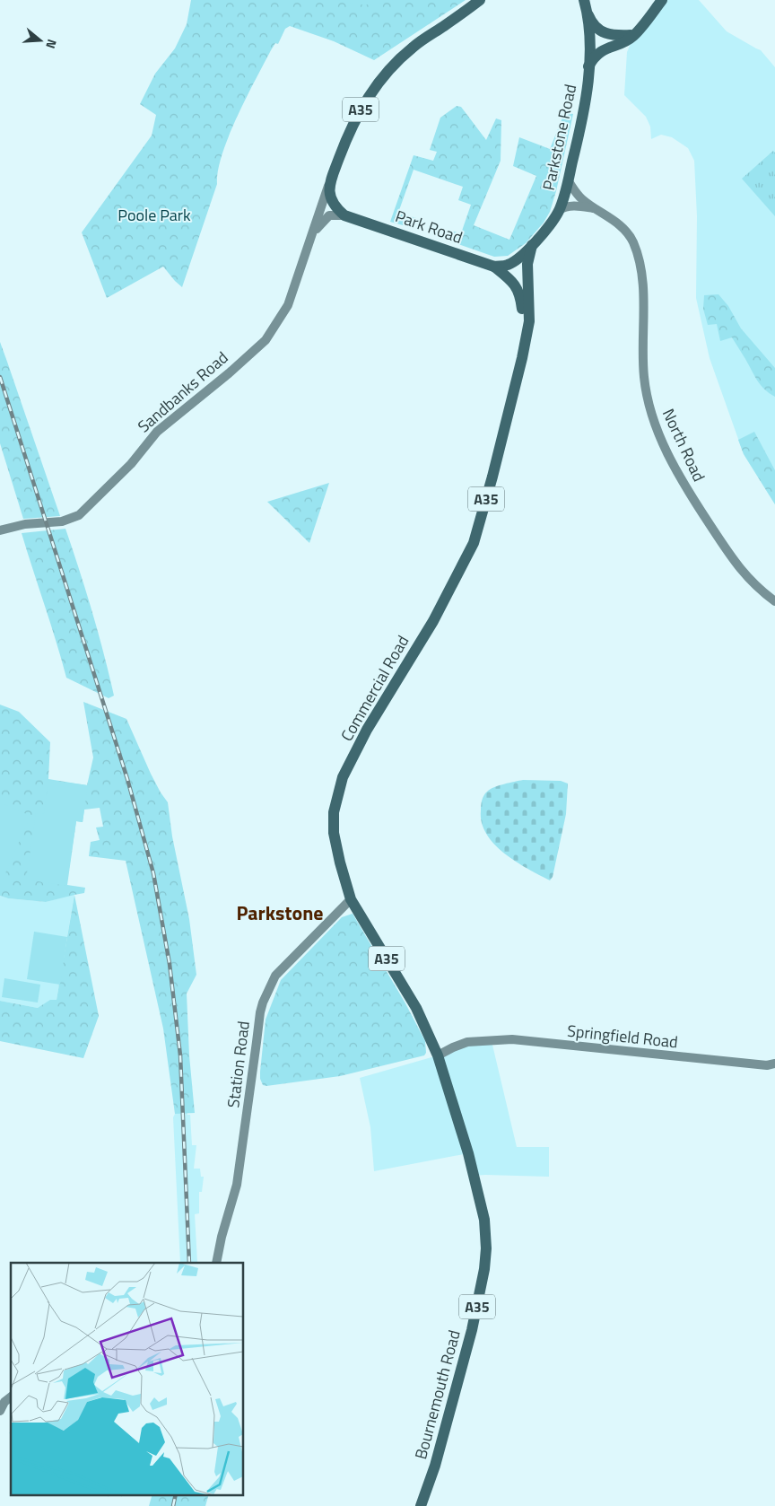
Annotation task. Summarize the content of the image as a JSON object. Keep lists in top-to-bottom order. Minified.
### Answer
{"streets":{"highway":["A35","Parkstone Road","Park Road","Sandbanks Road","Commercial Road","Bournemouth Road"],"street":["North Road","Springfield Road","Station Road"]},"crossings":[["Parkstone Road","North Road"],["Parkstone Road","Commercial Road"],["Park Road","Sandbanks Road"],["Park Road","Commercial Road"],["Commercial Road","Springfield Road"],["Commercial Road","Station Road"],["Commercial Road","Bournemouth Road"],["Springfield Road","Bournemouth Road"]],"districts":["Parkstone"],"parks":["Poole Park"],"north":"right"}
